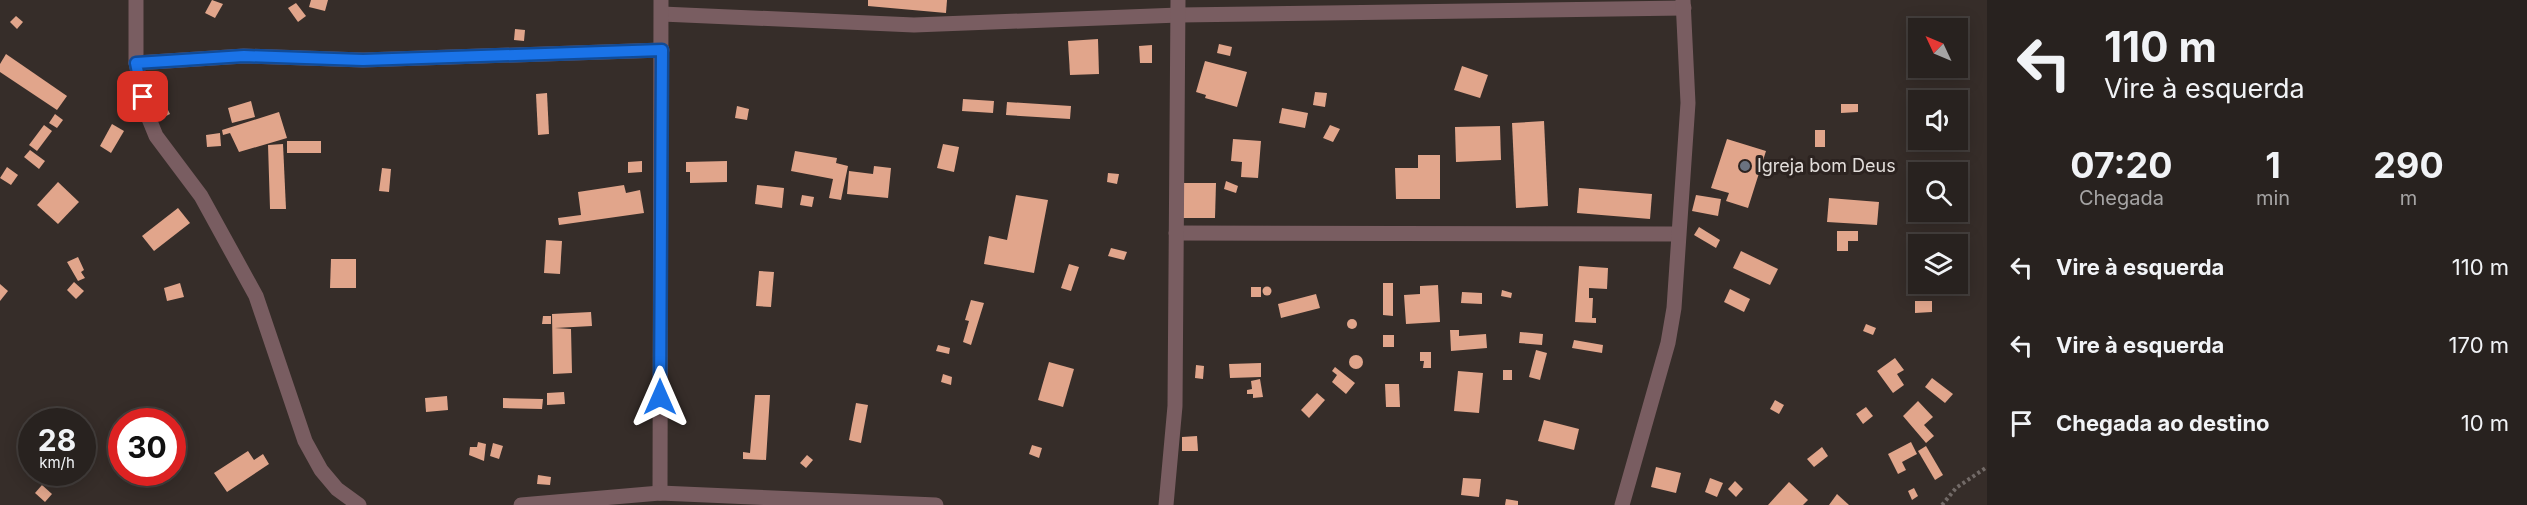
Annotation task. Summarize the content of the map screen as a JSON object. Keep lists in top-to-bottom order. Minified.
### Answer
{"places":["Igreja bom Deus"],"north":"top left","page":{"turn":["110 m","Vire à esquerda"],"eta":["07:20","Chegada","1","min","290","m"],"list":[{"name":"Vire à esquerda","value":"110 m"},{"name":"Vire à esquerda","value":"170 m"},{"name":"Chegada ao destino","value":"10 m"}],"speed":"28 km/h","limit":"30"}}
